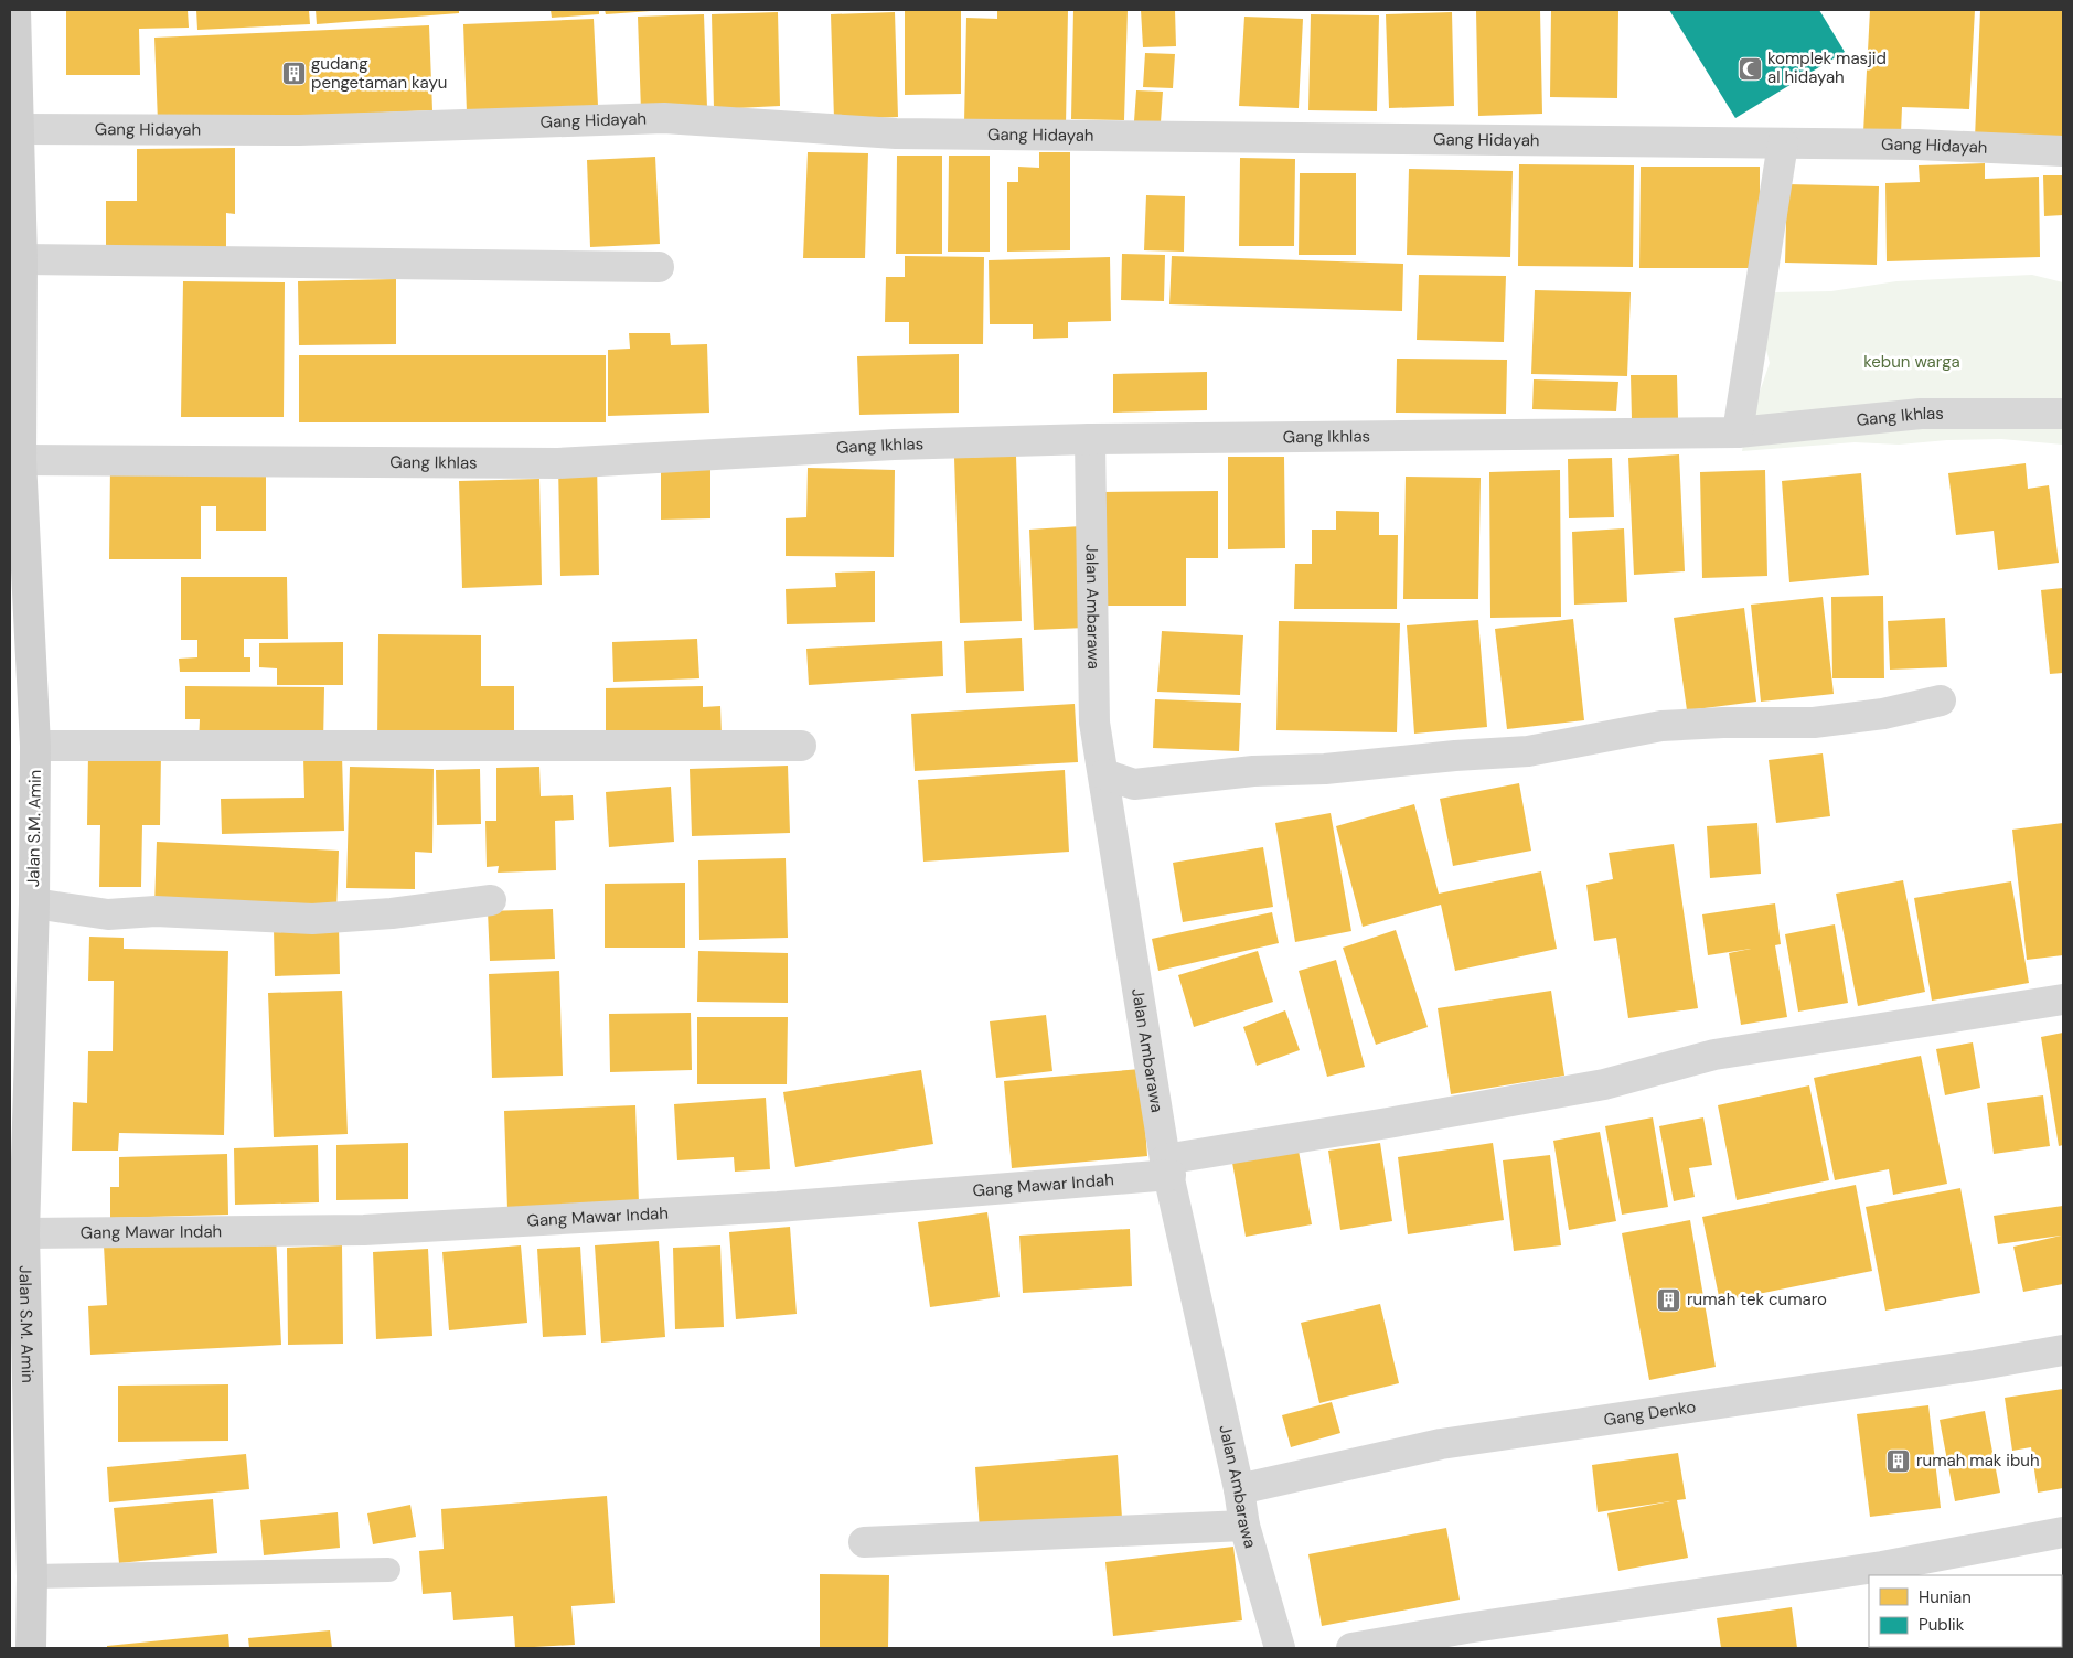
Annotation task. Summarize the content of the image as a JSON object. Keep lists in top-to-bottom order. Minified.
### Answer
{"streets":{"street":["Gang Hidayah","Gang Ikhlas","Jalan Ambarawa","Jalan S.M. Amin","Gang Mawar Indah","Gang Denko"]},"crossings":[["Gang Hidayah","Jalan S.M. Amin"],["Gang Ikhlas","Jalan Ambarawa"],["Gang Ikhlas","Jalan S.M. Amin"],["Jalan Ambarawa","Gang Mawar Indah"],["Jalan Ambarawa","Gang Denko"],["Jalan S.M. Amin","Gang Mawar Indah"]],"parks":["kebun warga"],"places":{"mosque":["komplek masjid al hidayah"],"building":["gudang pengetaman kayu","rumah tek cumaro","rumah mak ibuh"]},"legend":["Hunian","Publik"]}
